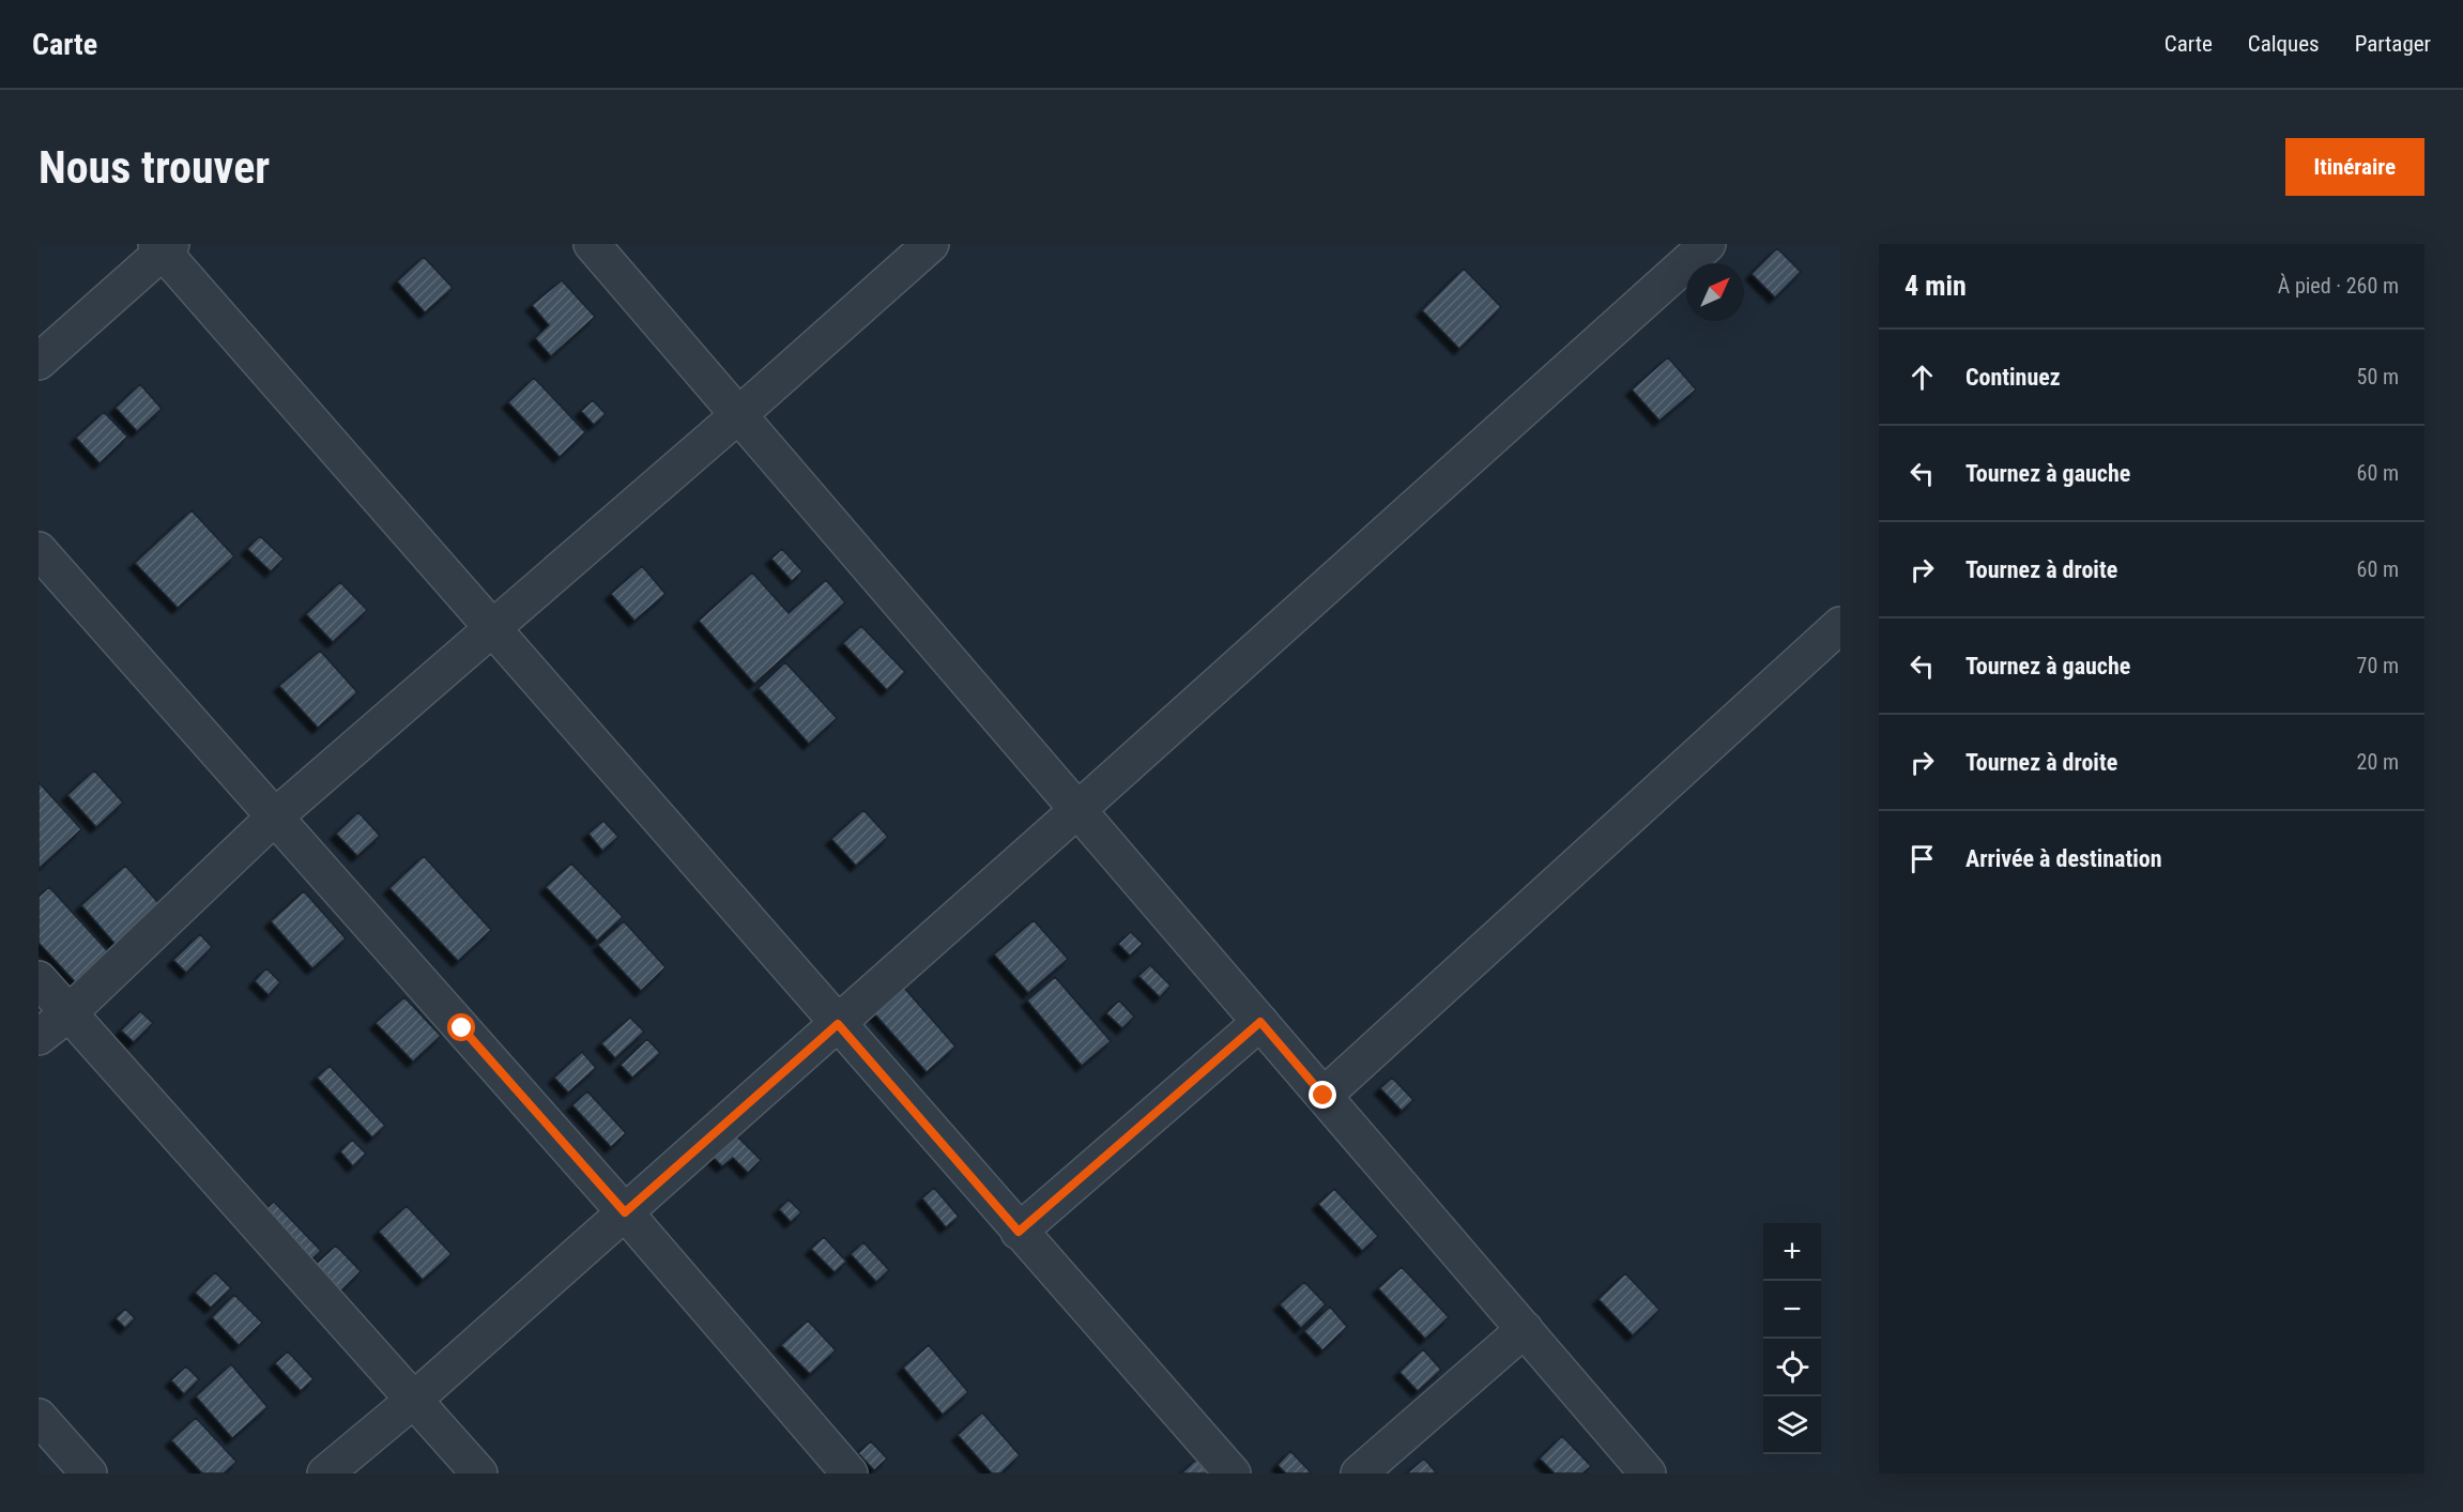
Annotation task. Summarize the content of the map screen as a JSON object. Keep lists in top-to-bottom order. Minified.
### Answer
{"north":"top right","page":{"header":"Carte","nav":["Carte","Calques","Partager"],"buttons":"Itinéraire","title":"Nous trouver","heading":["4 min","À pied · 260 m"],"list":[["Continuez","50 m"],["Tournez à gauche","60 m"],["Tournez à droite","60 m"],["Tournez à gauche","70 m"],["Tournez à droite","20 m"],"Arrivée à destination"],"map_buttons":["+","−"]}}
